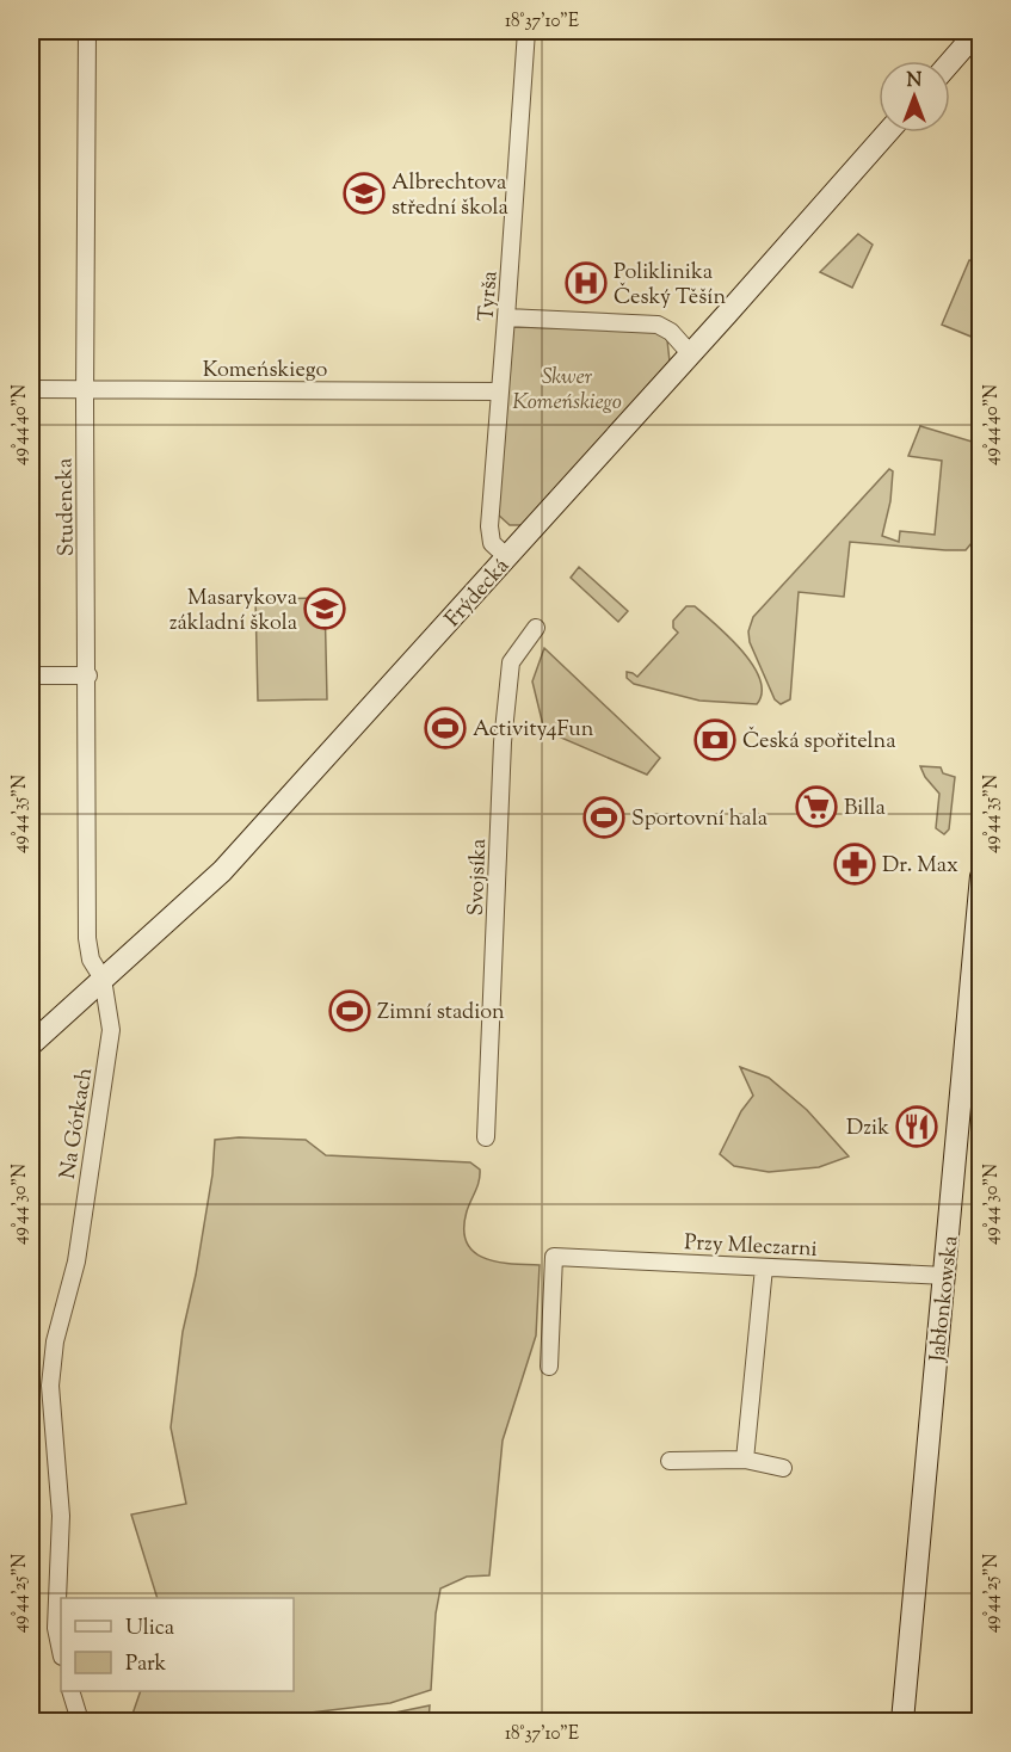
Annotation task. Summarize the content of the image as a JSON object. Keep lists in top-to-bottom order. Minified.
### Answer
{"streets":{"main road":["Frýdecká","Jabłonkowska"],"street":["Tyrša","Komeńskiego","Studencka","Svojsíka","Na Górkach","Przy Mleczarni"]},"crossings":[["Tyrša","Komeńskiego"],["Tyrša","Frýdecká"],["Komeńskiego","Studencka"],["Studencka","Frýdecká"],["Studencka","Na Górkach"],["Frýdecká","Na Górkach"],["Przy Mleczarni","Jabłonkowska"]],"parks":["Skwer Komeńskiego"],"places":{"school or university":["Albrechtova střední škola","Masarykova základní škola"],"hospital":["Poliklinika Český Těšín"],"sports":["Activity4Fun","Sportovní hala","Zimní stadion"],"bank":["Česká spořitelna"],"supermarket":["Billa"],"pharmacy":["Dr. Max"],"restaurant":["Dzik"]},"legend":["Ulica","Park"],"north":"top","coordinates":["18°37'10\"E","49°44'40\"N","49°44'35\"N","49°44'30\"N","49°44'25\"N"]}
